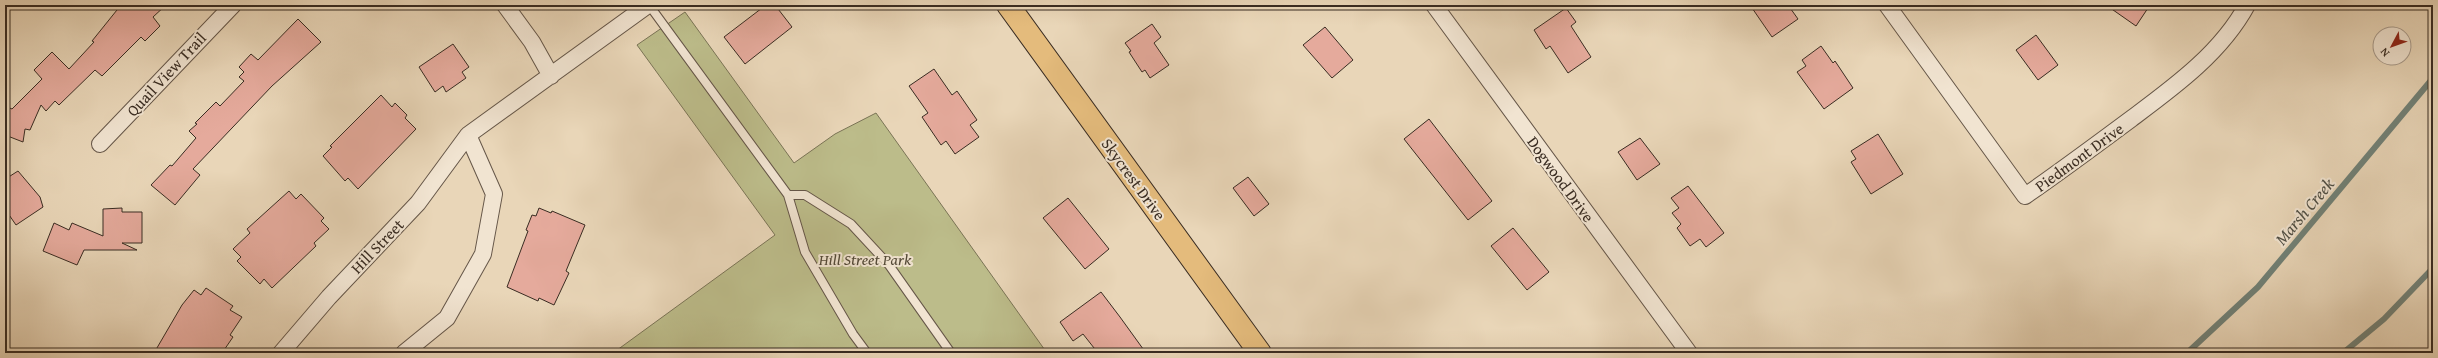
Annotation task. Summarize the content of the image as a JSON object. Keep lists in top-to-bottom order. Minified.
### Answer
{"streets":{"main road":["Skycrest Drive"],"street":["Quail View Trail","Piedmont Drive","Dogwood Drive","Hill Street"]},"water":["Marsh Creek"],"parks":["Hill Street Park"],"north":"bottom left"}
